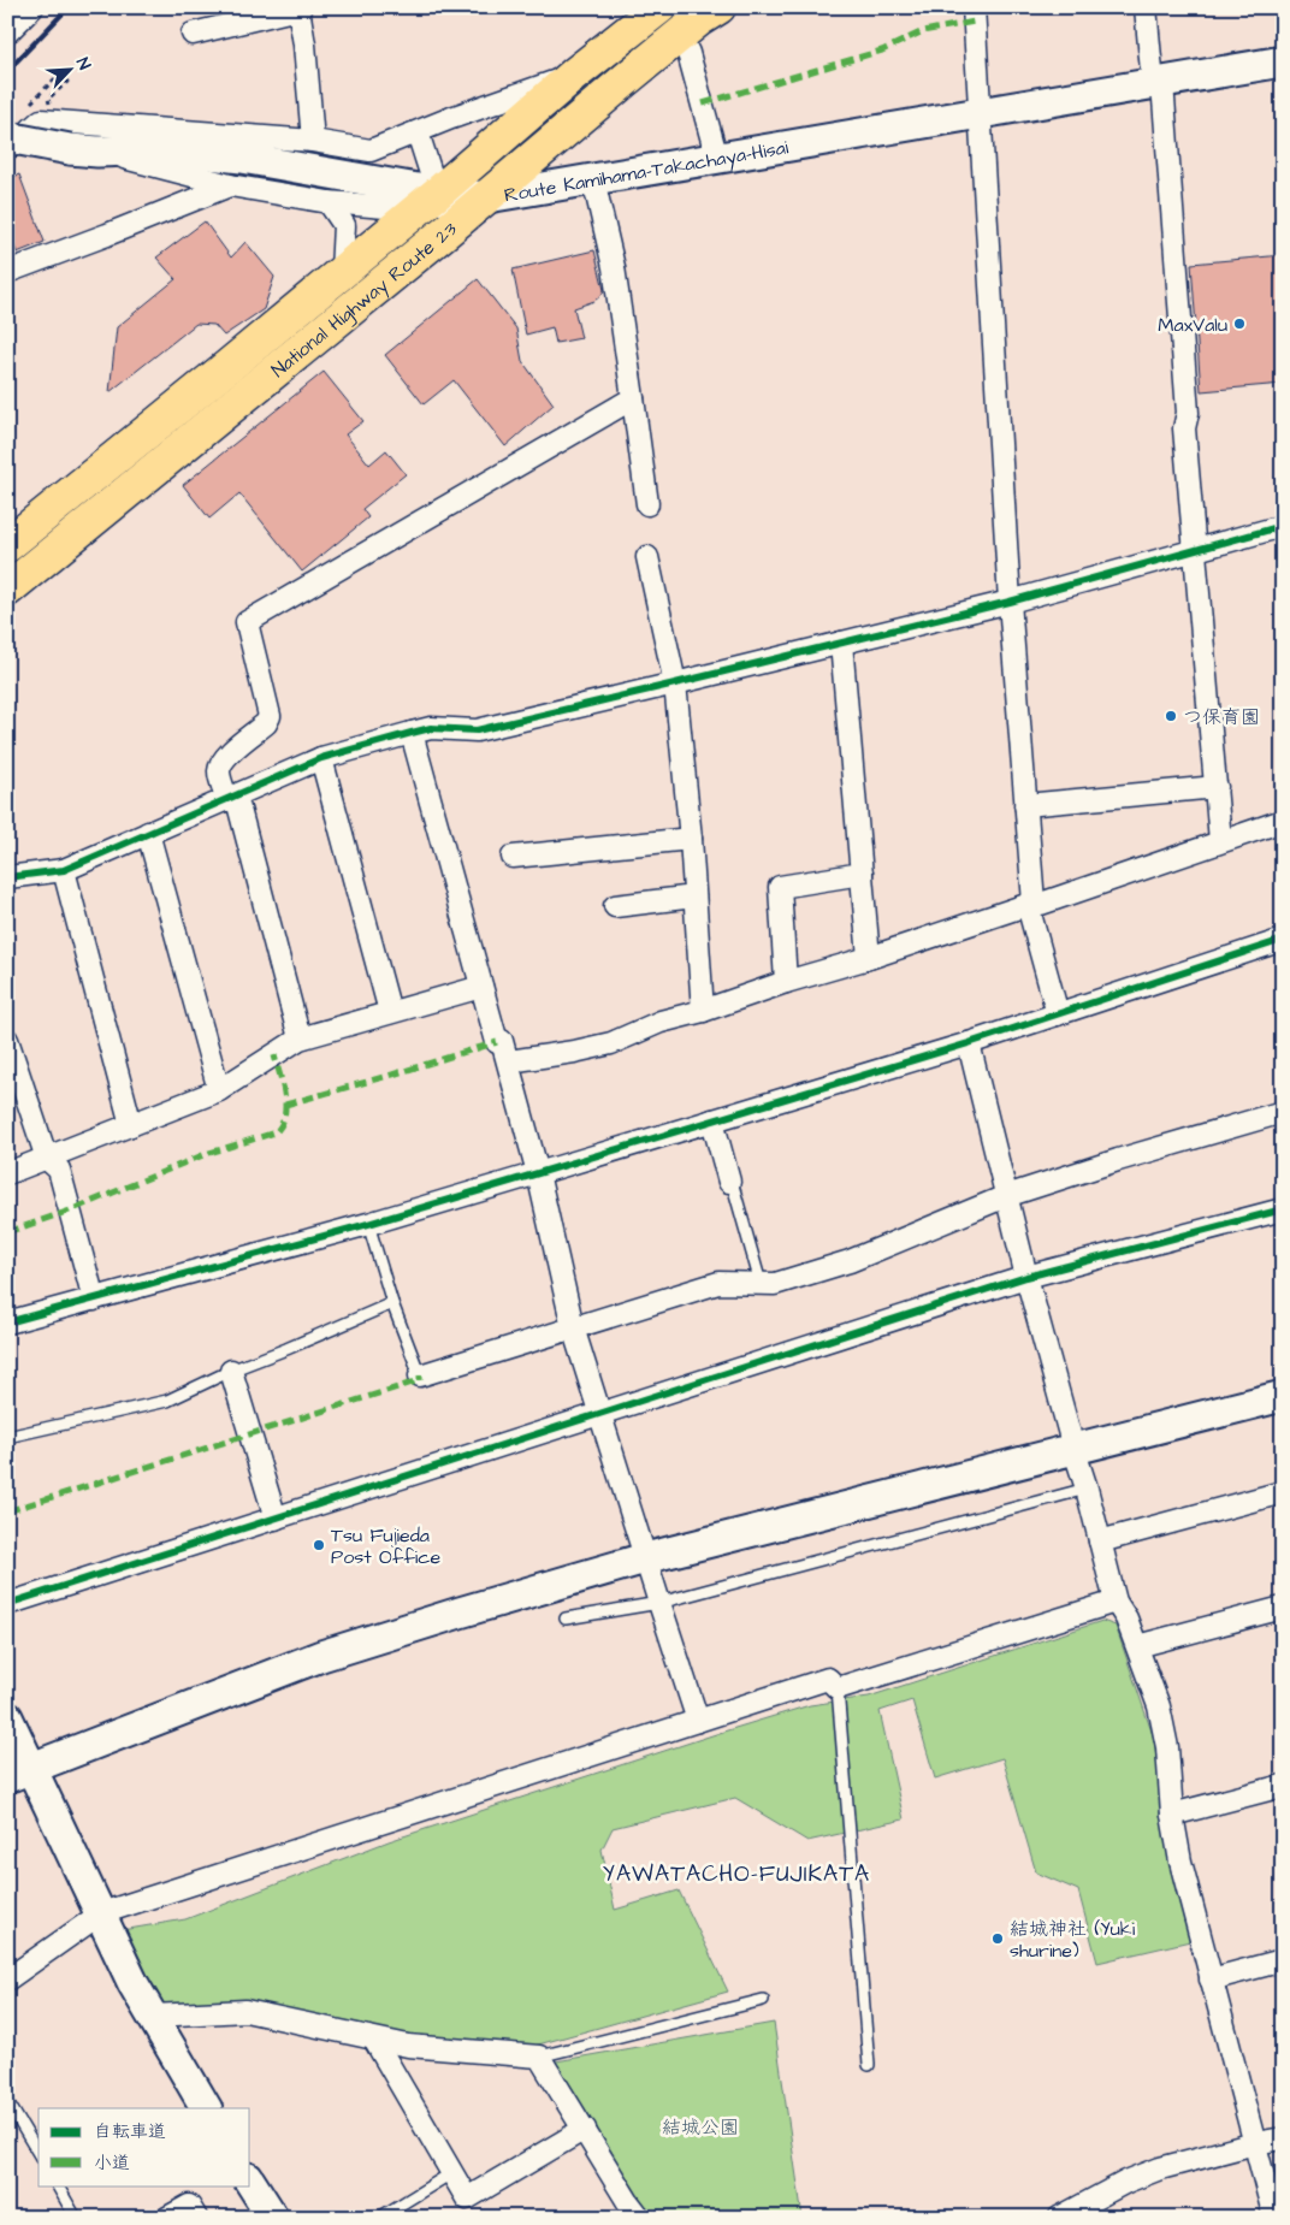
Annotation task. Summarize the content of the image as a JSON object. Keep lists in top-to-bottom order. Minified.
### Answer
{"streets":{"highway":["National Highway Route 23"],"street":["Route Kamihama-Takachaya-Hisai"]},"crossings":[["Route Kamihama-Takachaya-Hisai","National Highway Route 23"]],"districts":["YAWATACHO-FUJIKATA"],"parks":["結城公園"],"places":["MaxValu","つ保育園","Tsu Fujieda Post Office","結城神社 (Yuki shurine)"],"legend":["自転車道","小道"],"north":"top right"}
